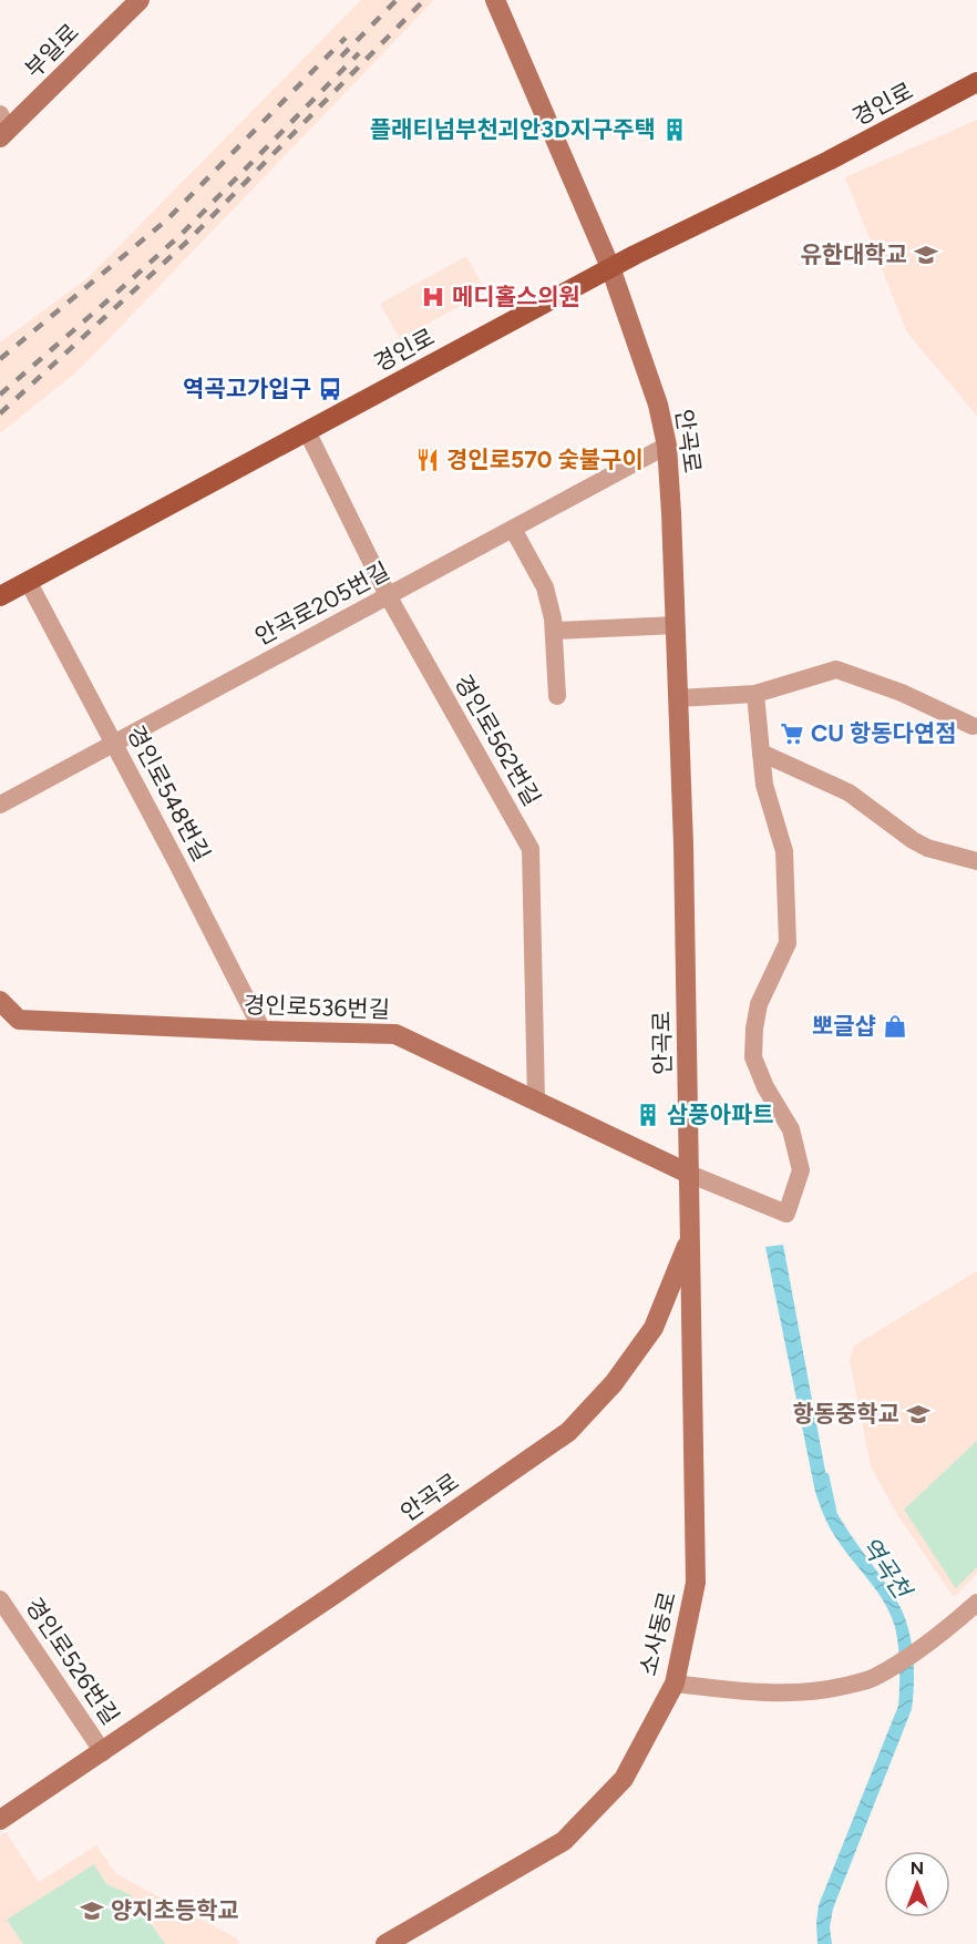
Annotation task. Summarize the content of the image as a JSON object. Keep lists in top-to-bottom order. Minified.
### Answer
{"streets":{"main road":["경인로"],"street":["부일로","안곡로","안곡로205번길","경인로562번길","경인로548번길","경인로536번길","소사동로","경인로526번길"]},"crossings":[["경인로","안곡로"],["경인로","경인로562번길"],["경인로","경인로548번길"],["안곡로","안곡로205번길"],["안곡로","경인로536번길"],["안곡로","소사동로"],["안곡로","경인로526번길"],["안곡로205번길","경인로562번길"],["안곡로205번길","경인로548번길"],["경인로562번길","경인로536번길"],["경인로548번길","경인로536번길"]],"water":["역곡천"],"places":{"building":["플래티넘부천괴안3D지구주택","삼풍아파트"],"school or university":["유한대학교","항동중학교","양지초등학교"],"hospital":["메디홀스의원"],"bus stop":["역곡고가입구"],"restaurant":["경인로570 숯불구이"],"supermarket":["CU 항동다연점"],"shop":["뽀글샵"]},"north":"top"}
